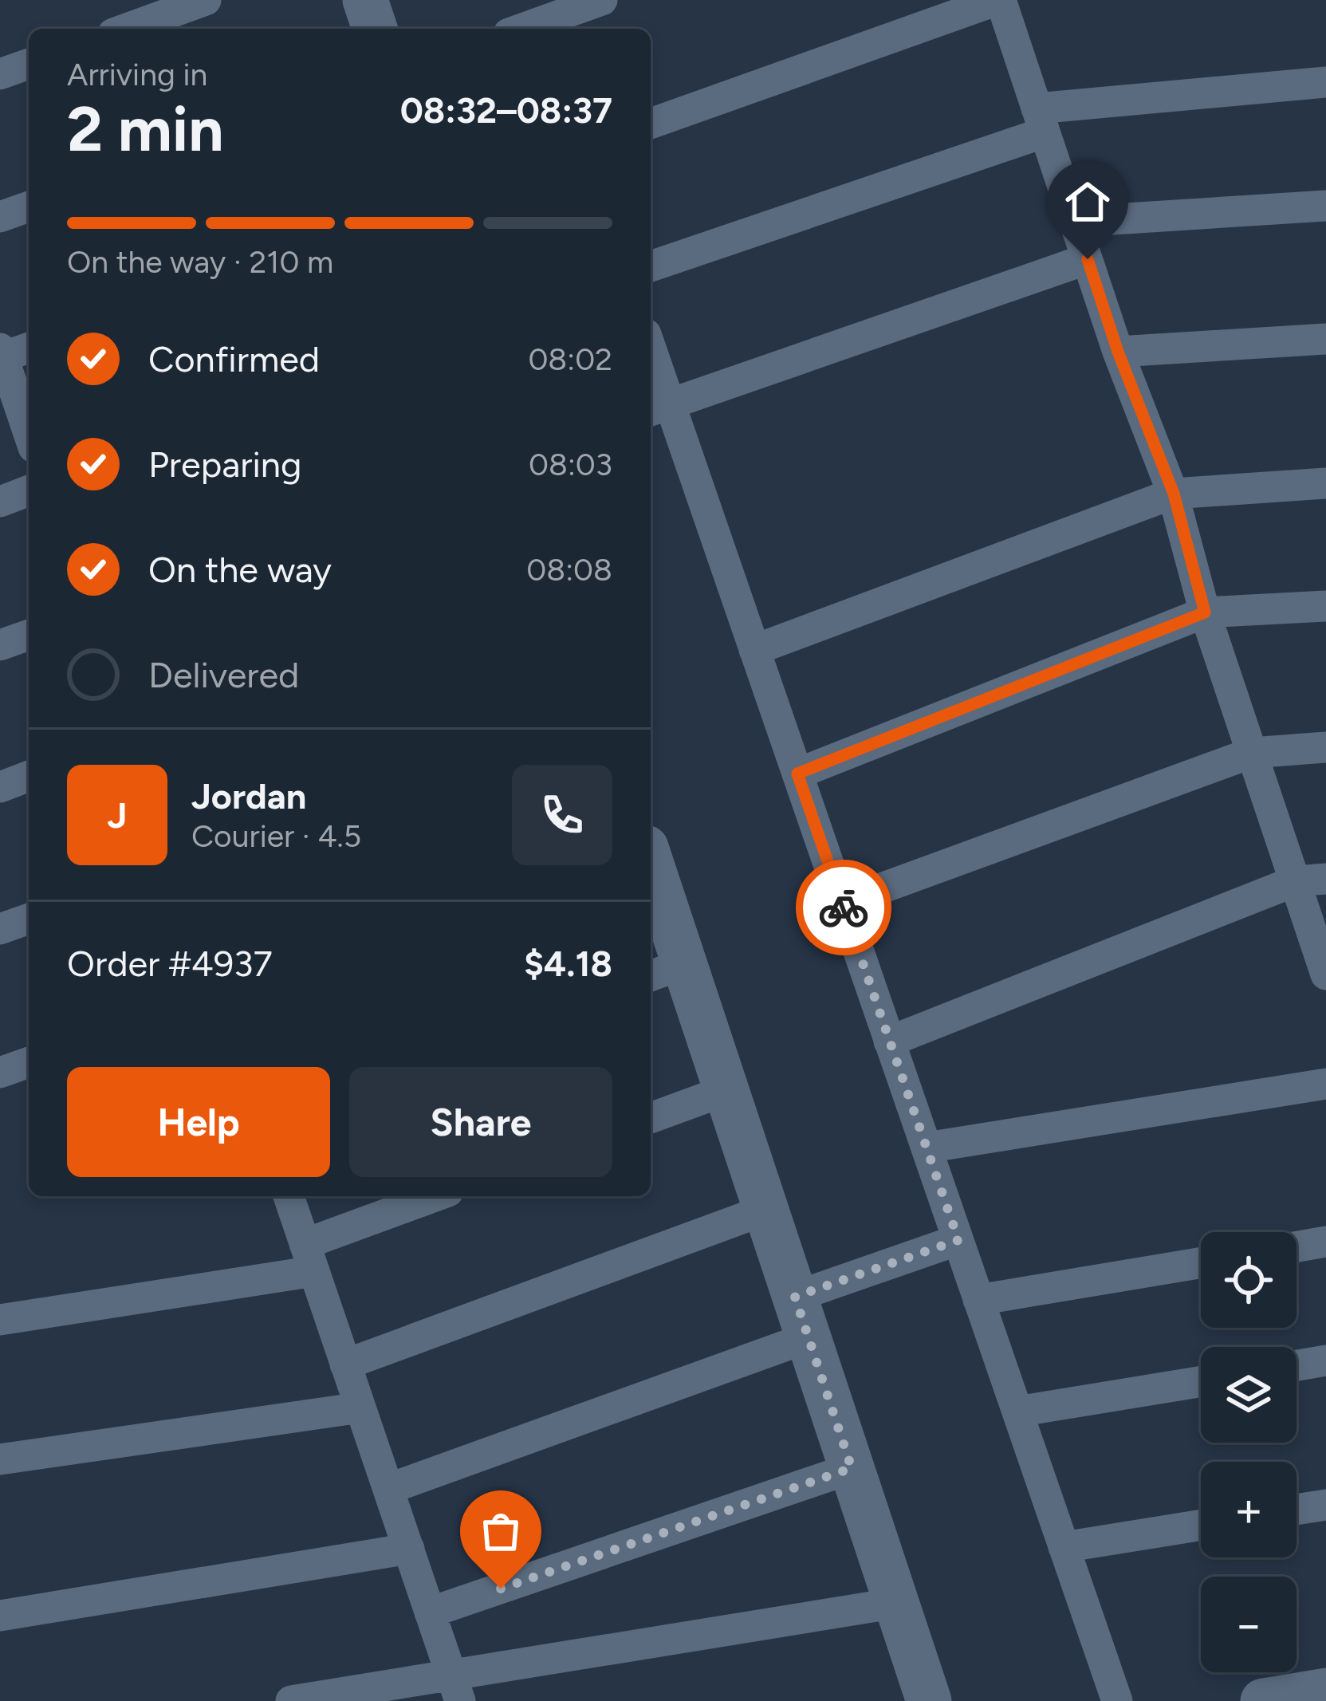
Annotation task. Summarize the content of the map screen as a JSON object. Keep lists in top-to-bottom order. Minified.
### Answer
{"page":{"heading":["2 min","Arriving in","08:32–08:37"],"panel":["Jordan","Courier · 4.5","Order #4937","$4.18"],"bar":"On the way · 210 m","list":[["Confirmed","08:02"],["Preparing","08:03"],["On the way","08:08"],"Delivered"],"round":"J","buttons":["Help","Share"],"map_buttons":["+","−"]}}
